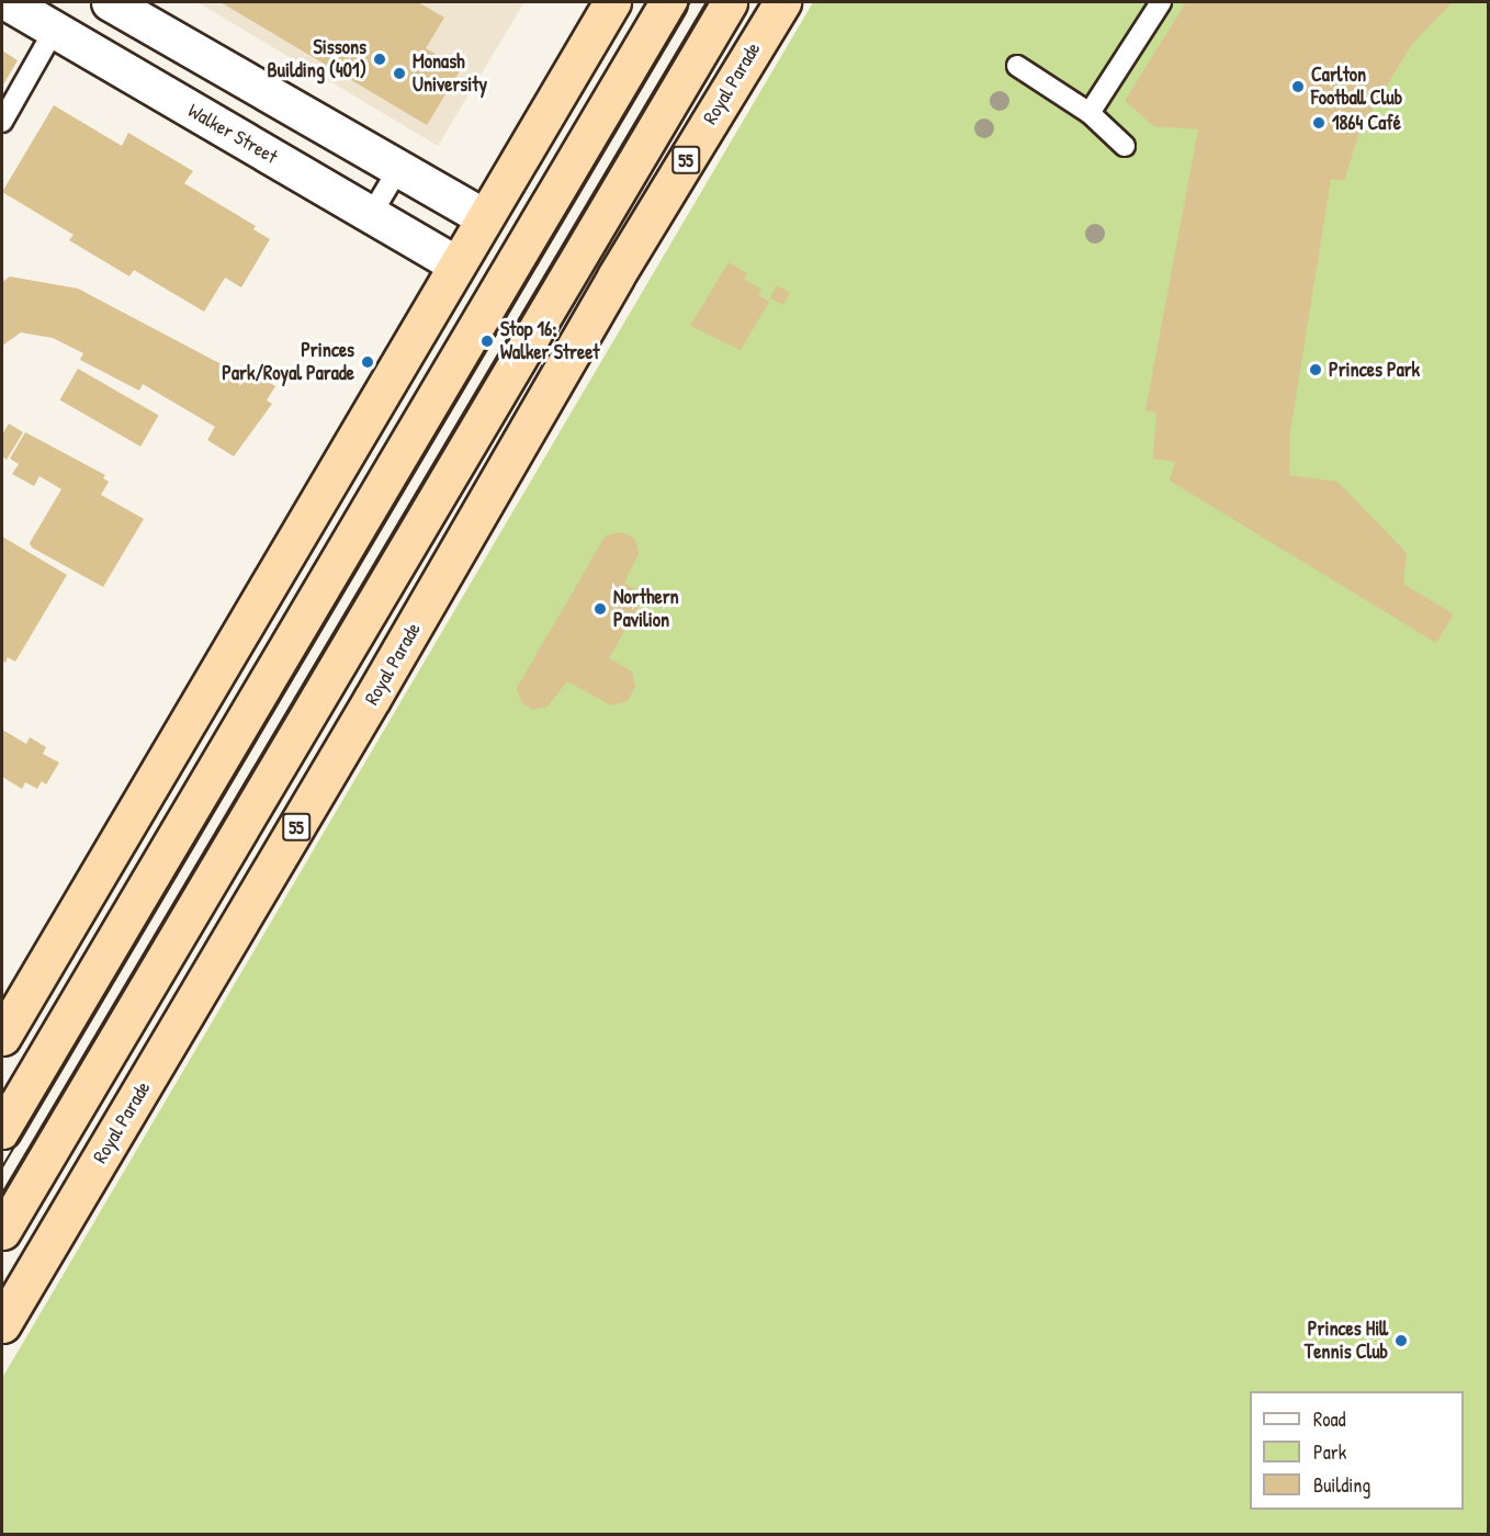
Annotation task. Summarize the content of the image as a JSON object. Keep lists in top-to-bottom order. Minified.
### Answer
{"streets":{"highway":["Royal Parade","55"],"street":["Walker Street"]},"places":["Sissons Building (401)","Monash University","Carlton Football Club","1864 Café","Stop 16: Walker Street","Princes Park/Royal Parade","Princes Park","Northern Pavilion","Princes Hill Tennis Club"],"legend":["Road","Park","Building"]}
